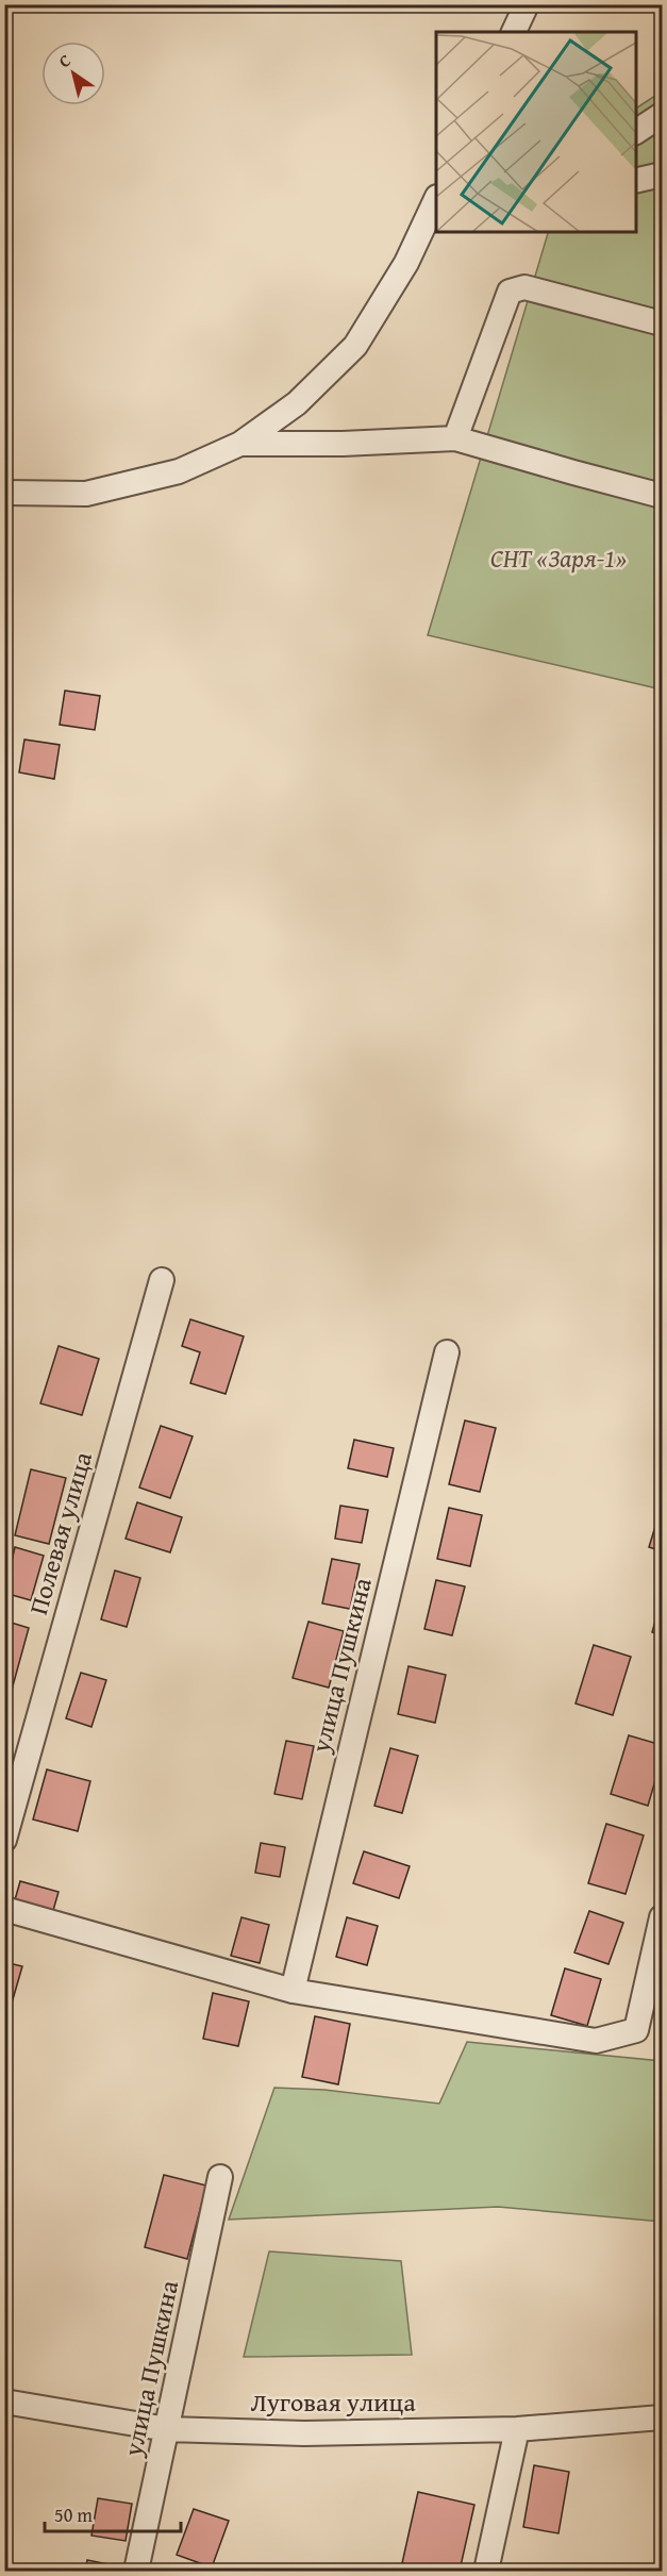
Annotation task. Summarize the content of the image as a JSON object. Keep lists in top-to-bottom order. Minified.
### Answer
{"streets":{"street":["Полевая улица","улица Пушкина","Луговая улица"]},"crossings":[["улица Пушкина","Луговая улица"]],"parks":["СНТ «Заря-1»"],"scale_bar":"50 m","north":"top left"}
